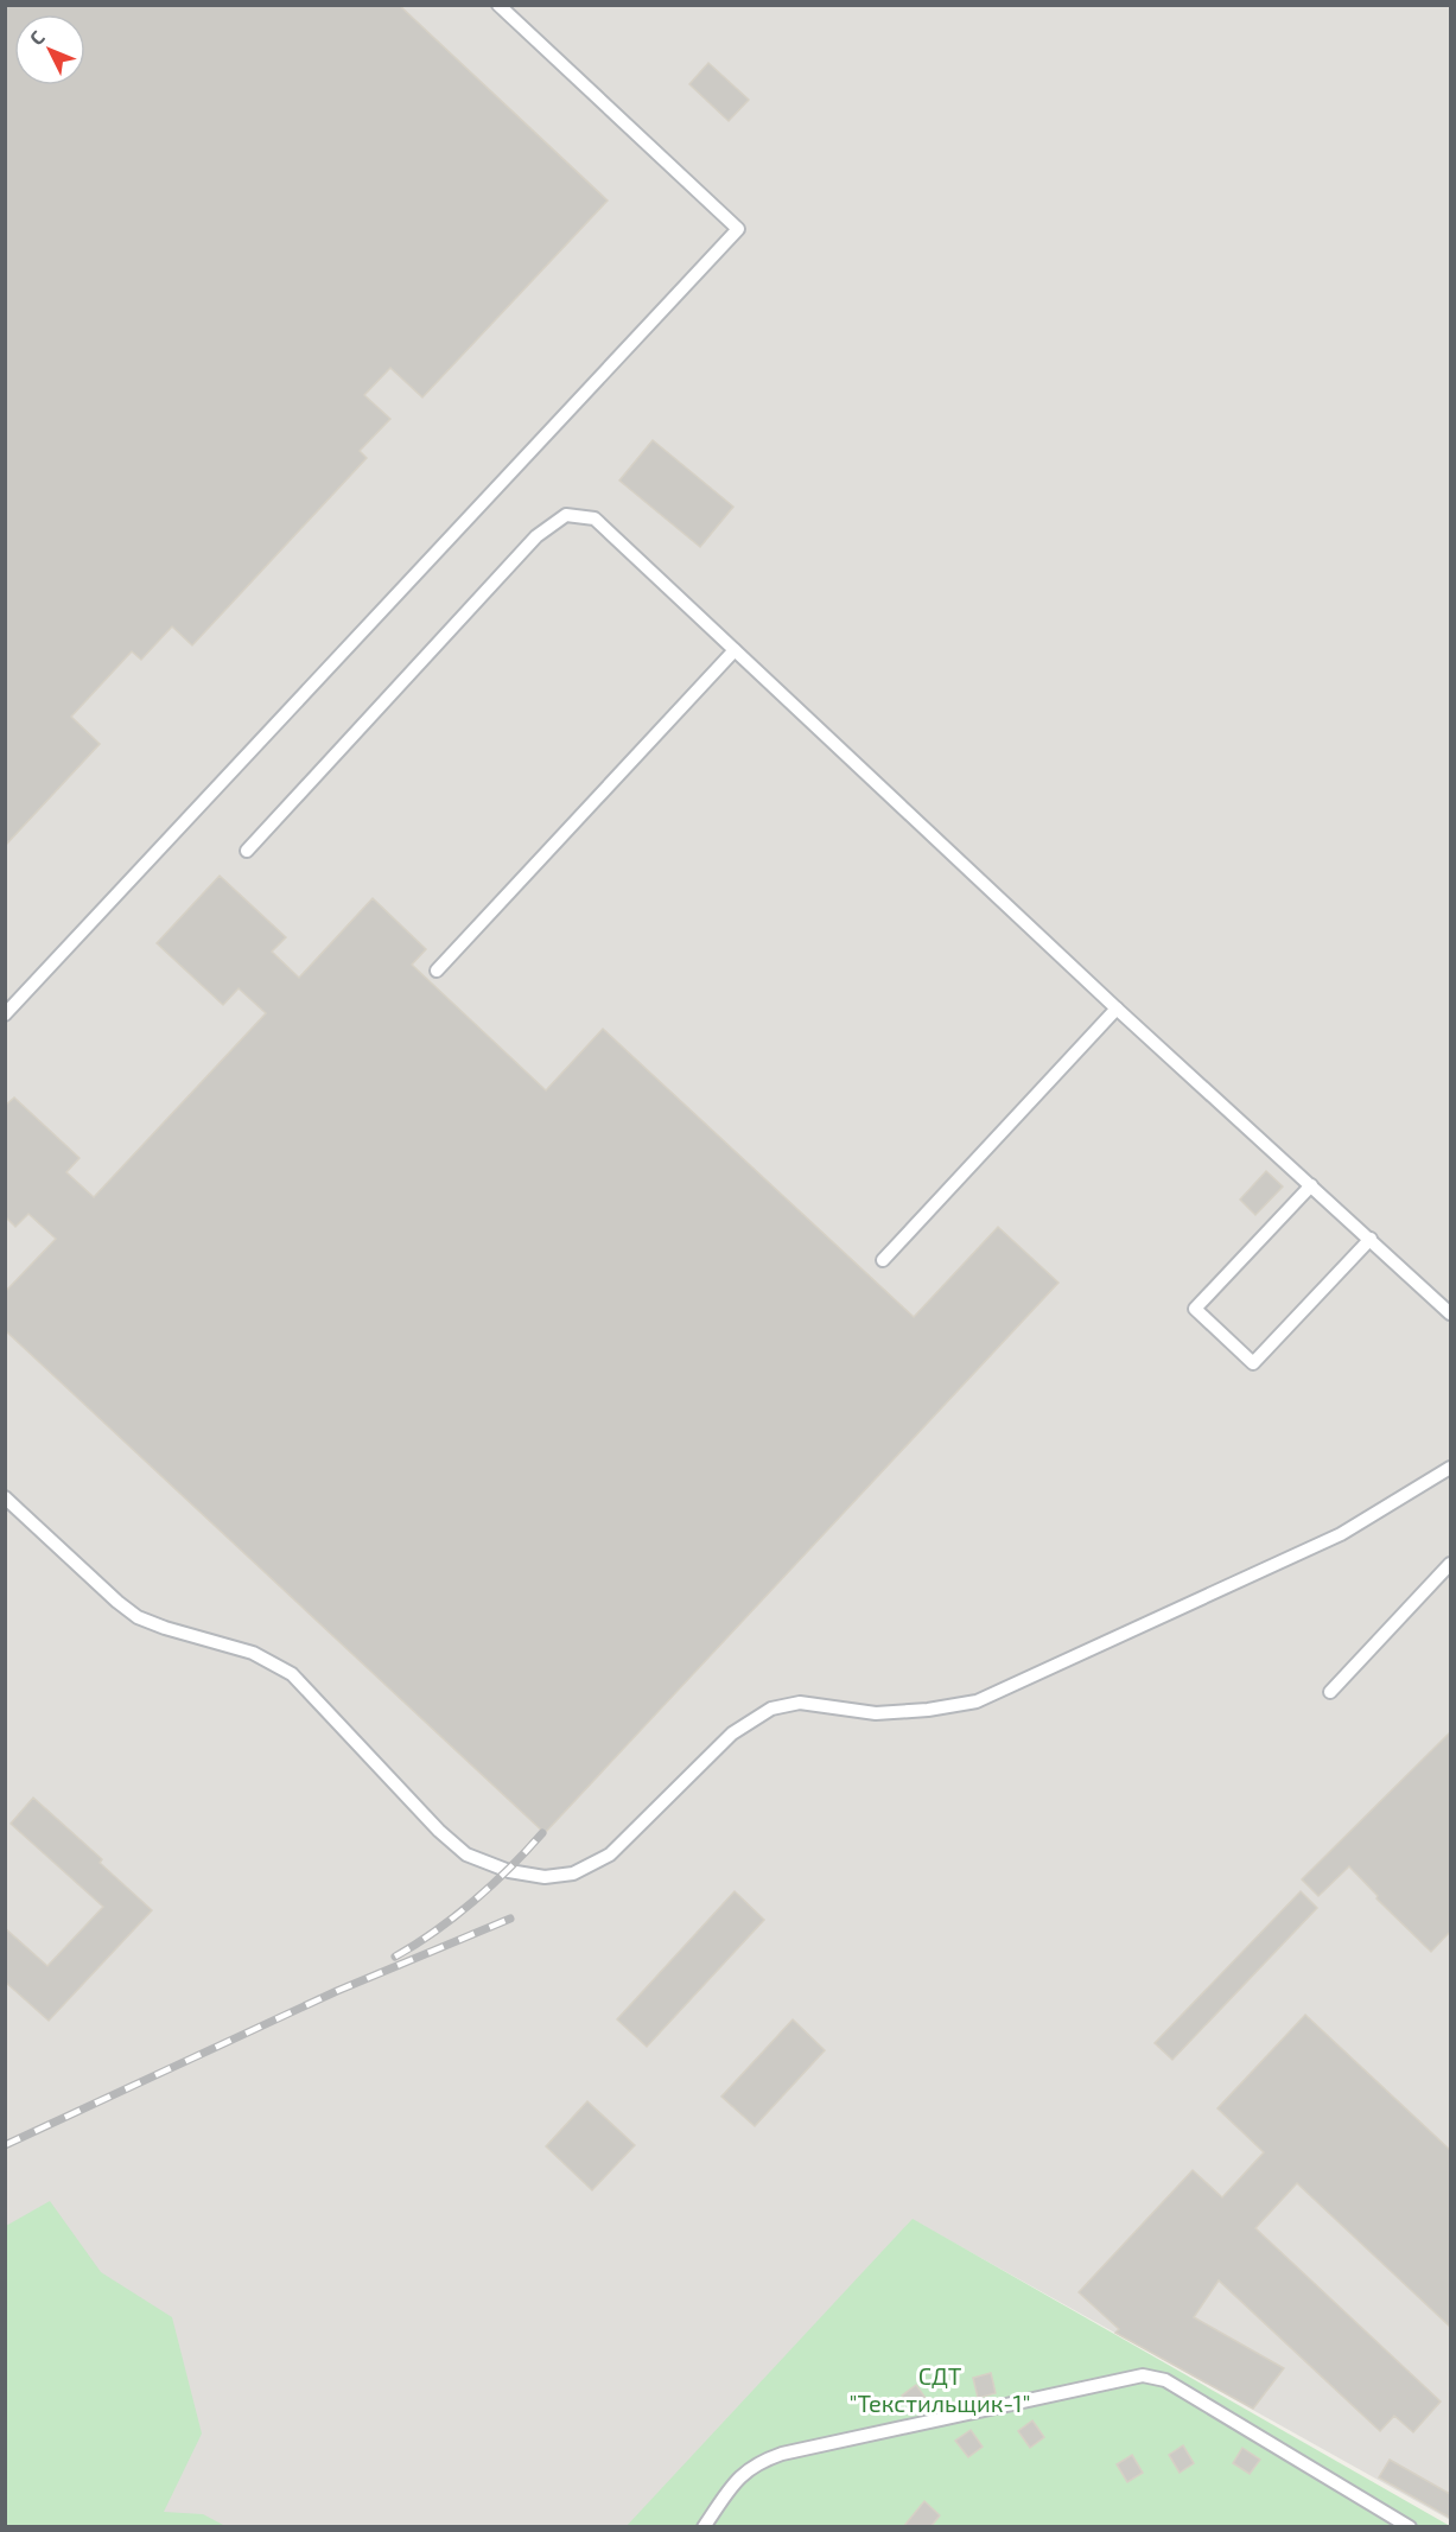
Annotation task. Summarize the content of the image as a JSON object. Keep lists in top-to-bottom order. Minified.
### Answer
{"parks":["СДТ \"Текстильщик-1\""],"north":"top left"}
